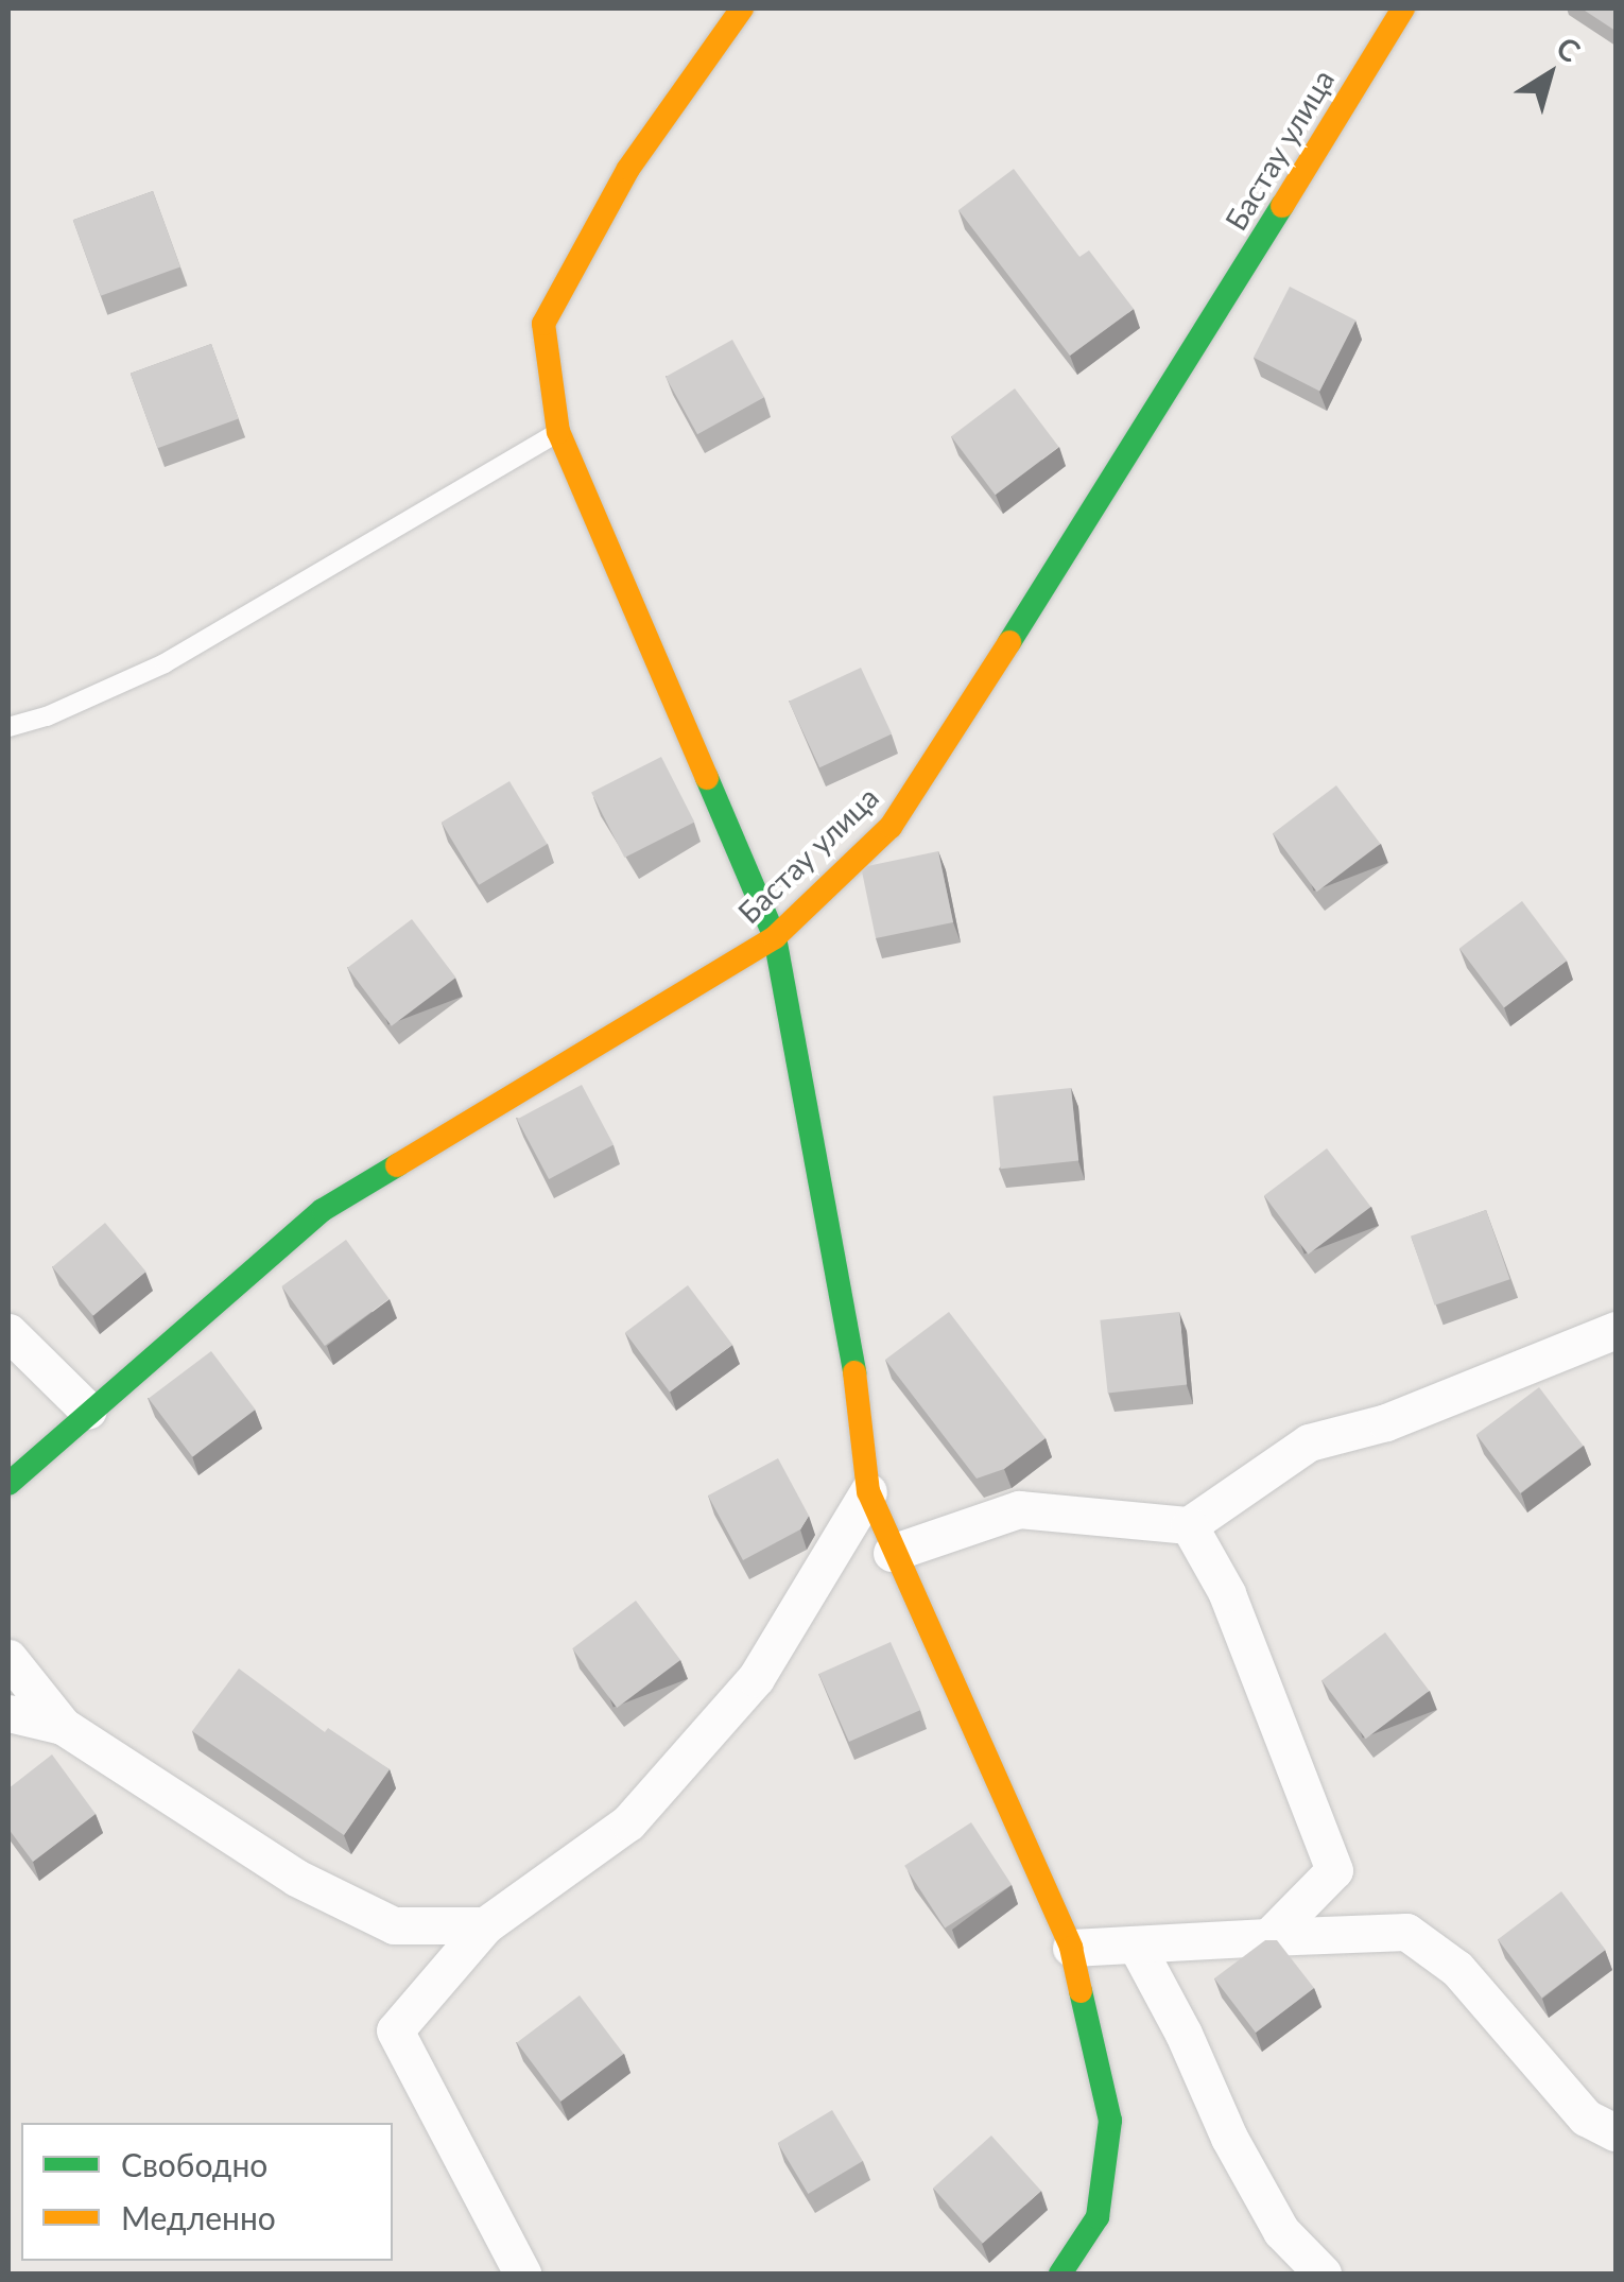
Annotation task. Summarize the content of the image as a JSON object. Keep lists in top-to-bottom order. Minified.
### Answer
{"streets":{"street":["Бастау улица"]},"legend":["Свободно","Медленно"],"north":"top right"}
